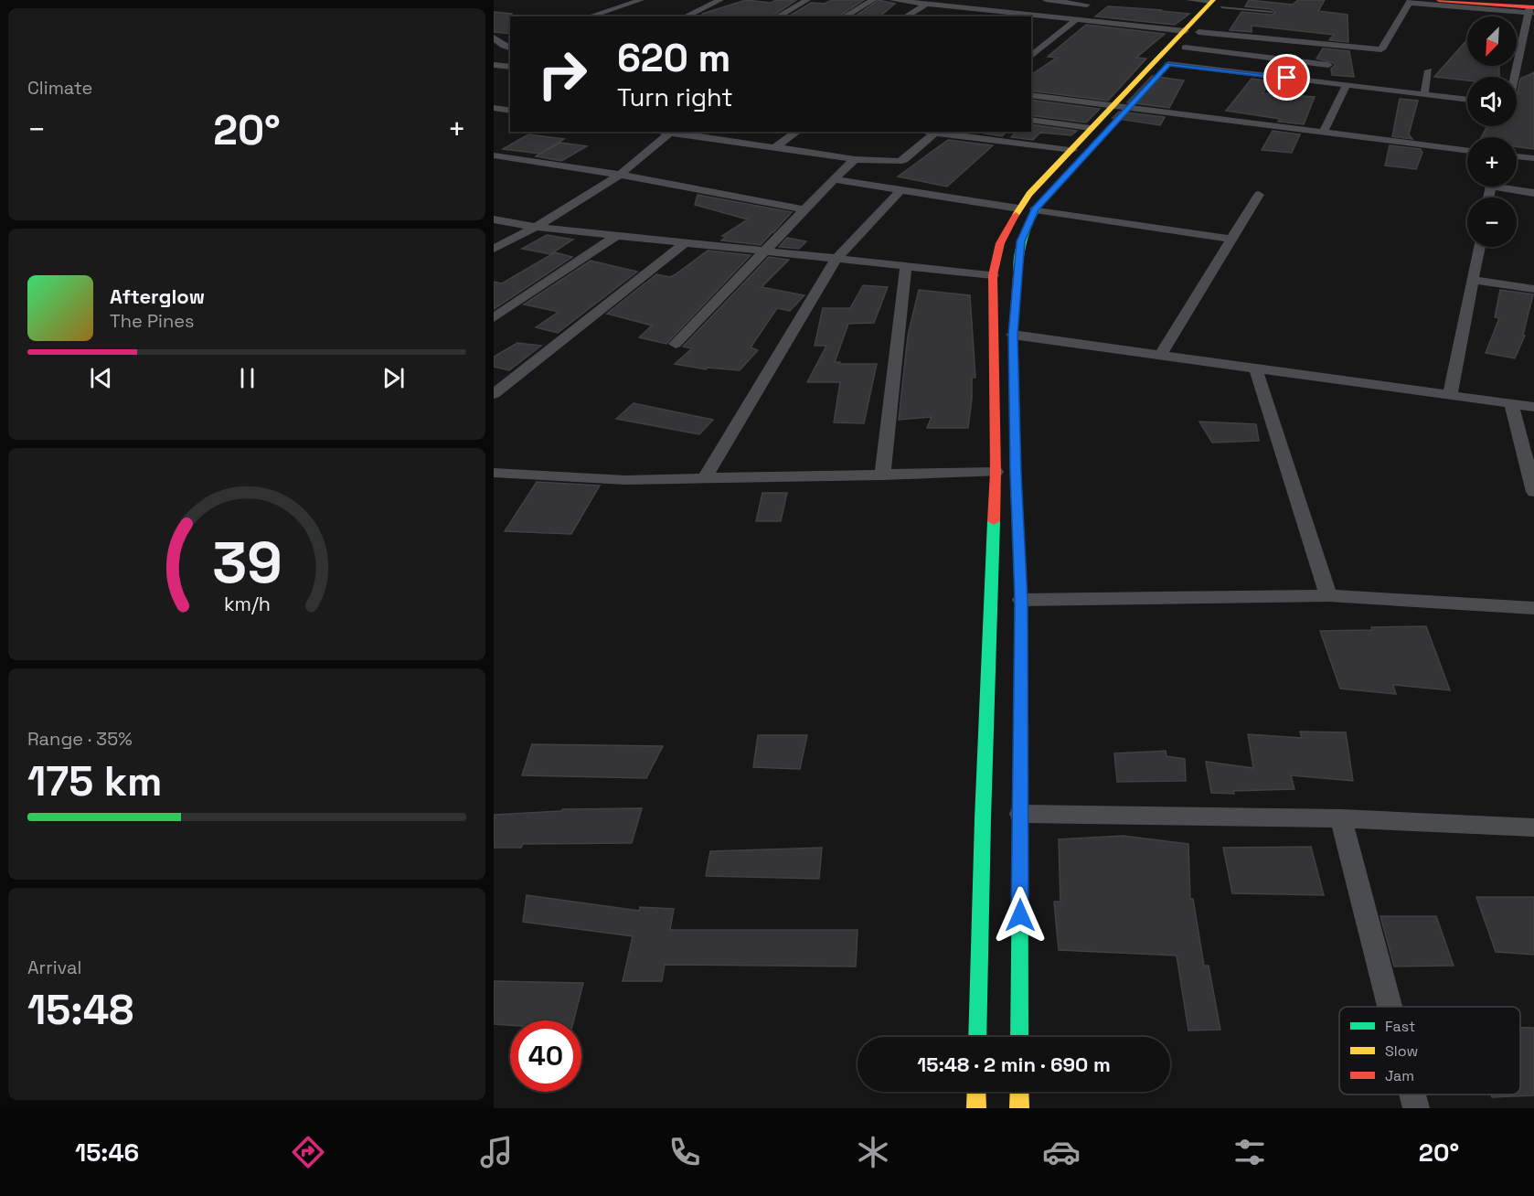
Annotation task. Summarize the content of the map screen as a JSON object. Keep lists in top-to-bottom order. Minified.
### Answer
{"legend":["Fast","Slow","Jam"],"north":"bottom left","page":{"tile":["Climate",["Range · 35%","175 km"],["Arrival","15:48"]],"map_buttons":["+","−"],"turn":["620 m","Turn right"],"heat":["−","20°","+"],"song":["Afterglow","The Pines"],"limit":"40","trip":"15:48 · 2 min · 690 m","tabs":["15:46","20°"],"gauge":["39","km/h"]}}
